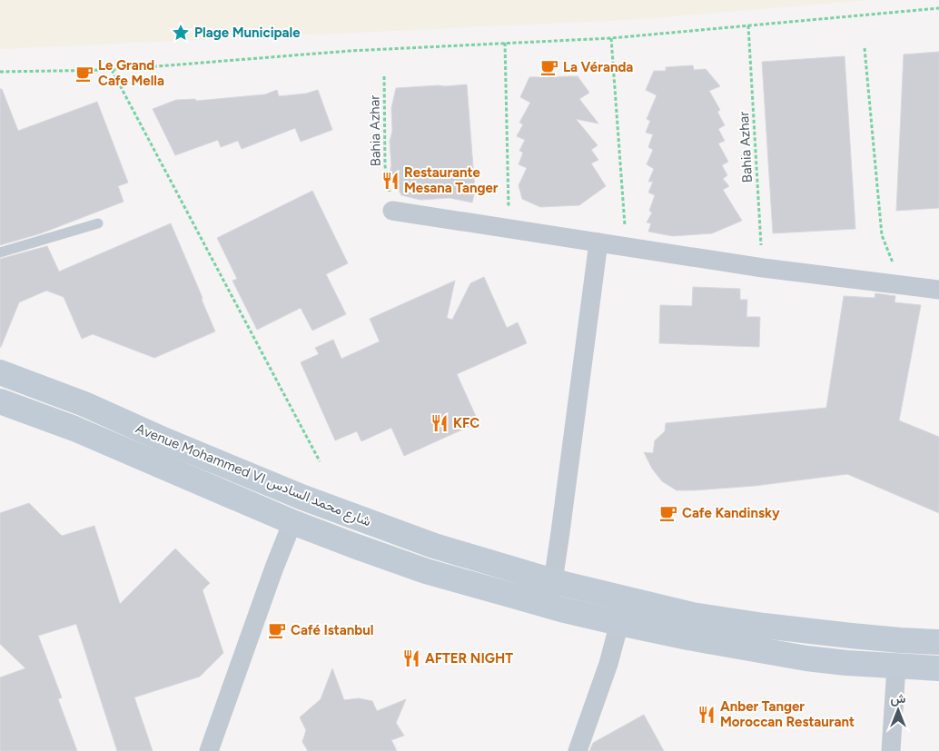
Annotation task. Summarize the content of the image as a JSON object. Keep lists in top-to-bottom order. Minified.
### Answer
{"streets":{"main road":["Avenue Mohammed VI شارع محمد السادس"],"path":["Bahia Azhar"]},"places":{"place":["Plage Municipale"],"cafe":["La Véranda","Le Grand Cafe Mella","Cafe Kandinsky","Café Istanbul"],"restaurant":["Restaurante Mesana Tanger","KFC","AFTER NIGHT","Anber Tanger Moroccan Restaurant"]},"north":"top"}
